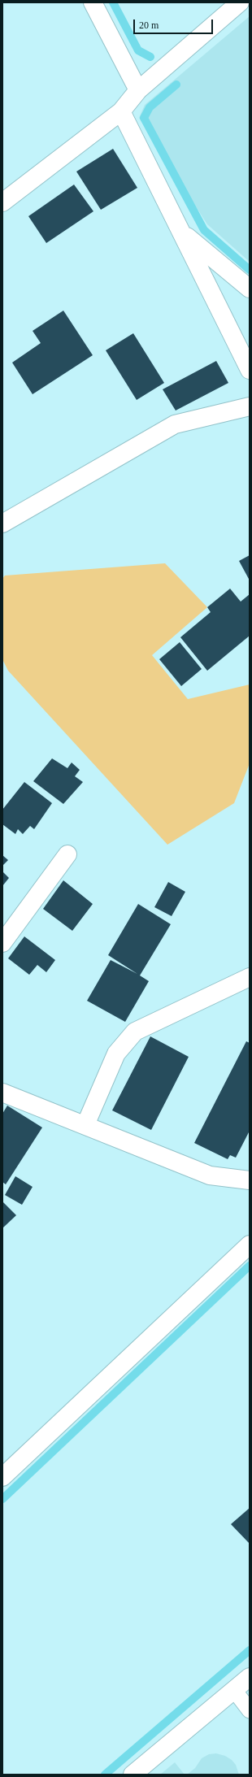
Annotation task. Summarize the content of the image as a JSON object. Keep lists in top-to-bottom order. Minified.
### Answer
{"scale_bar":"20 m"}
